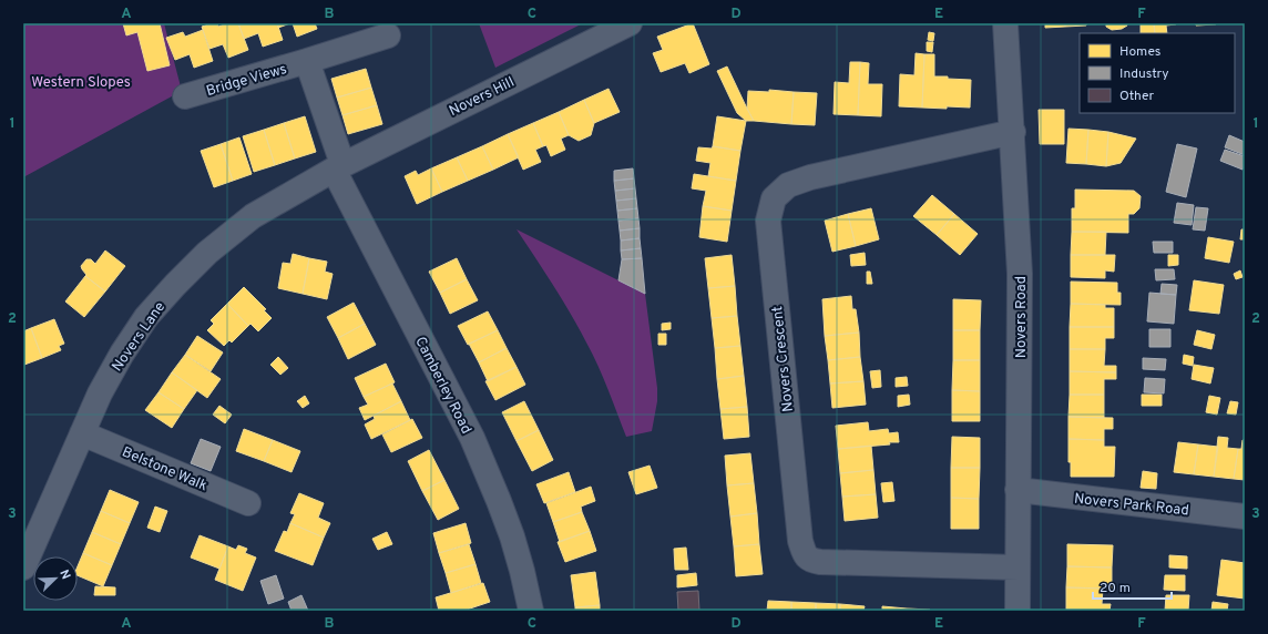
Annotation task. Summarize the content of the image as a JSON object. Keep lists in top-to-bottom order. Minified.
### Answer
{"streets":{"street":["Bridge Views","Novers Hill","Novers Road","Novers Lane","Novers Crescent","Camberley Road","Belstone Walk","Novers Park Road"]},"crossings":[["Novers Hill","Novers Lane"],["Novers Hill","Camberley Road"],["Novers Road","Novers Crescent"],["Novers Road","Novers Park Road"],["Novers Lane","Camberley Road"],["Novers Lane","Belstone Walk"]],"parks":["Western Slopes"],"legend":["Homes","Industry","Other"],"scale_bar":"20 m","north":"top right","grid":{"columns":["A","B","C","D","E","F"],"rows":["1","2","3"]}}
